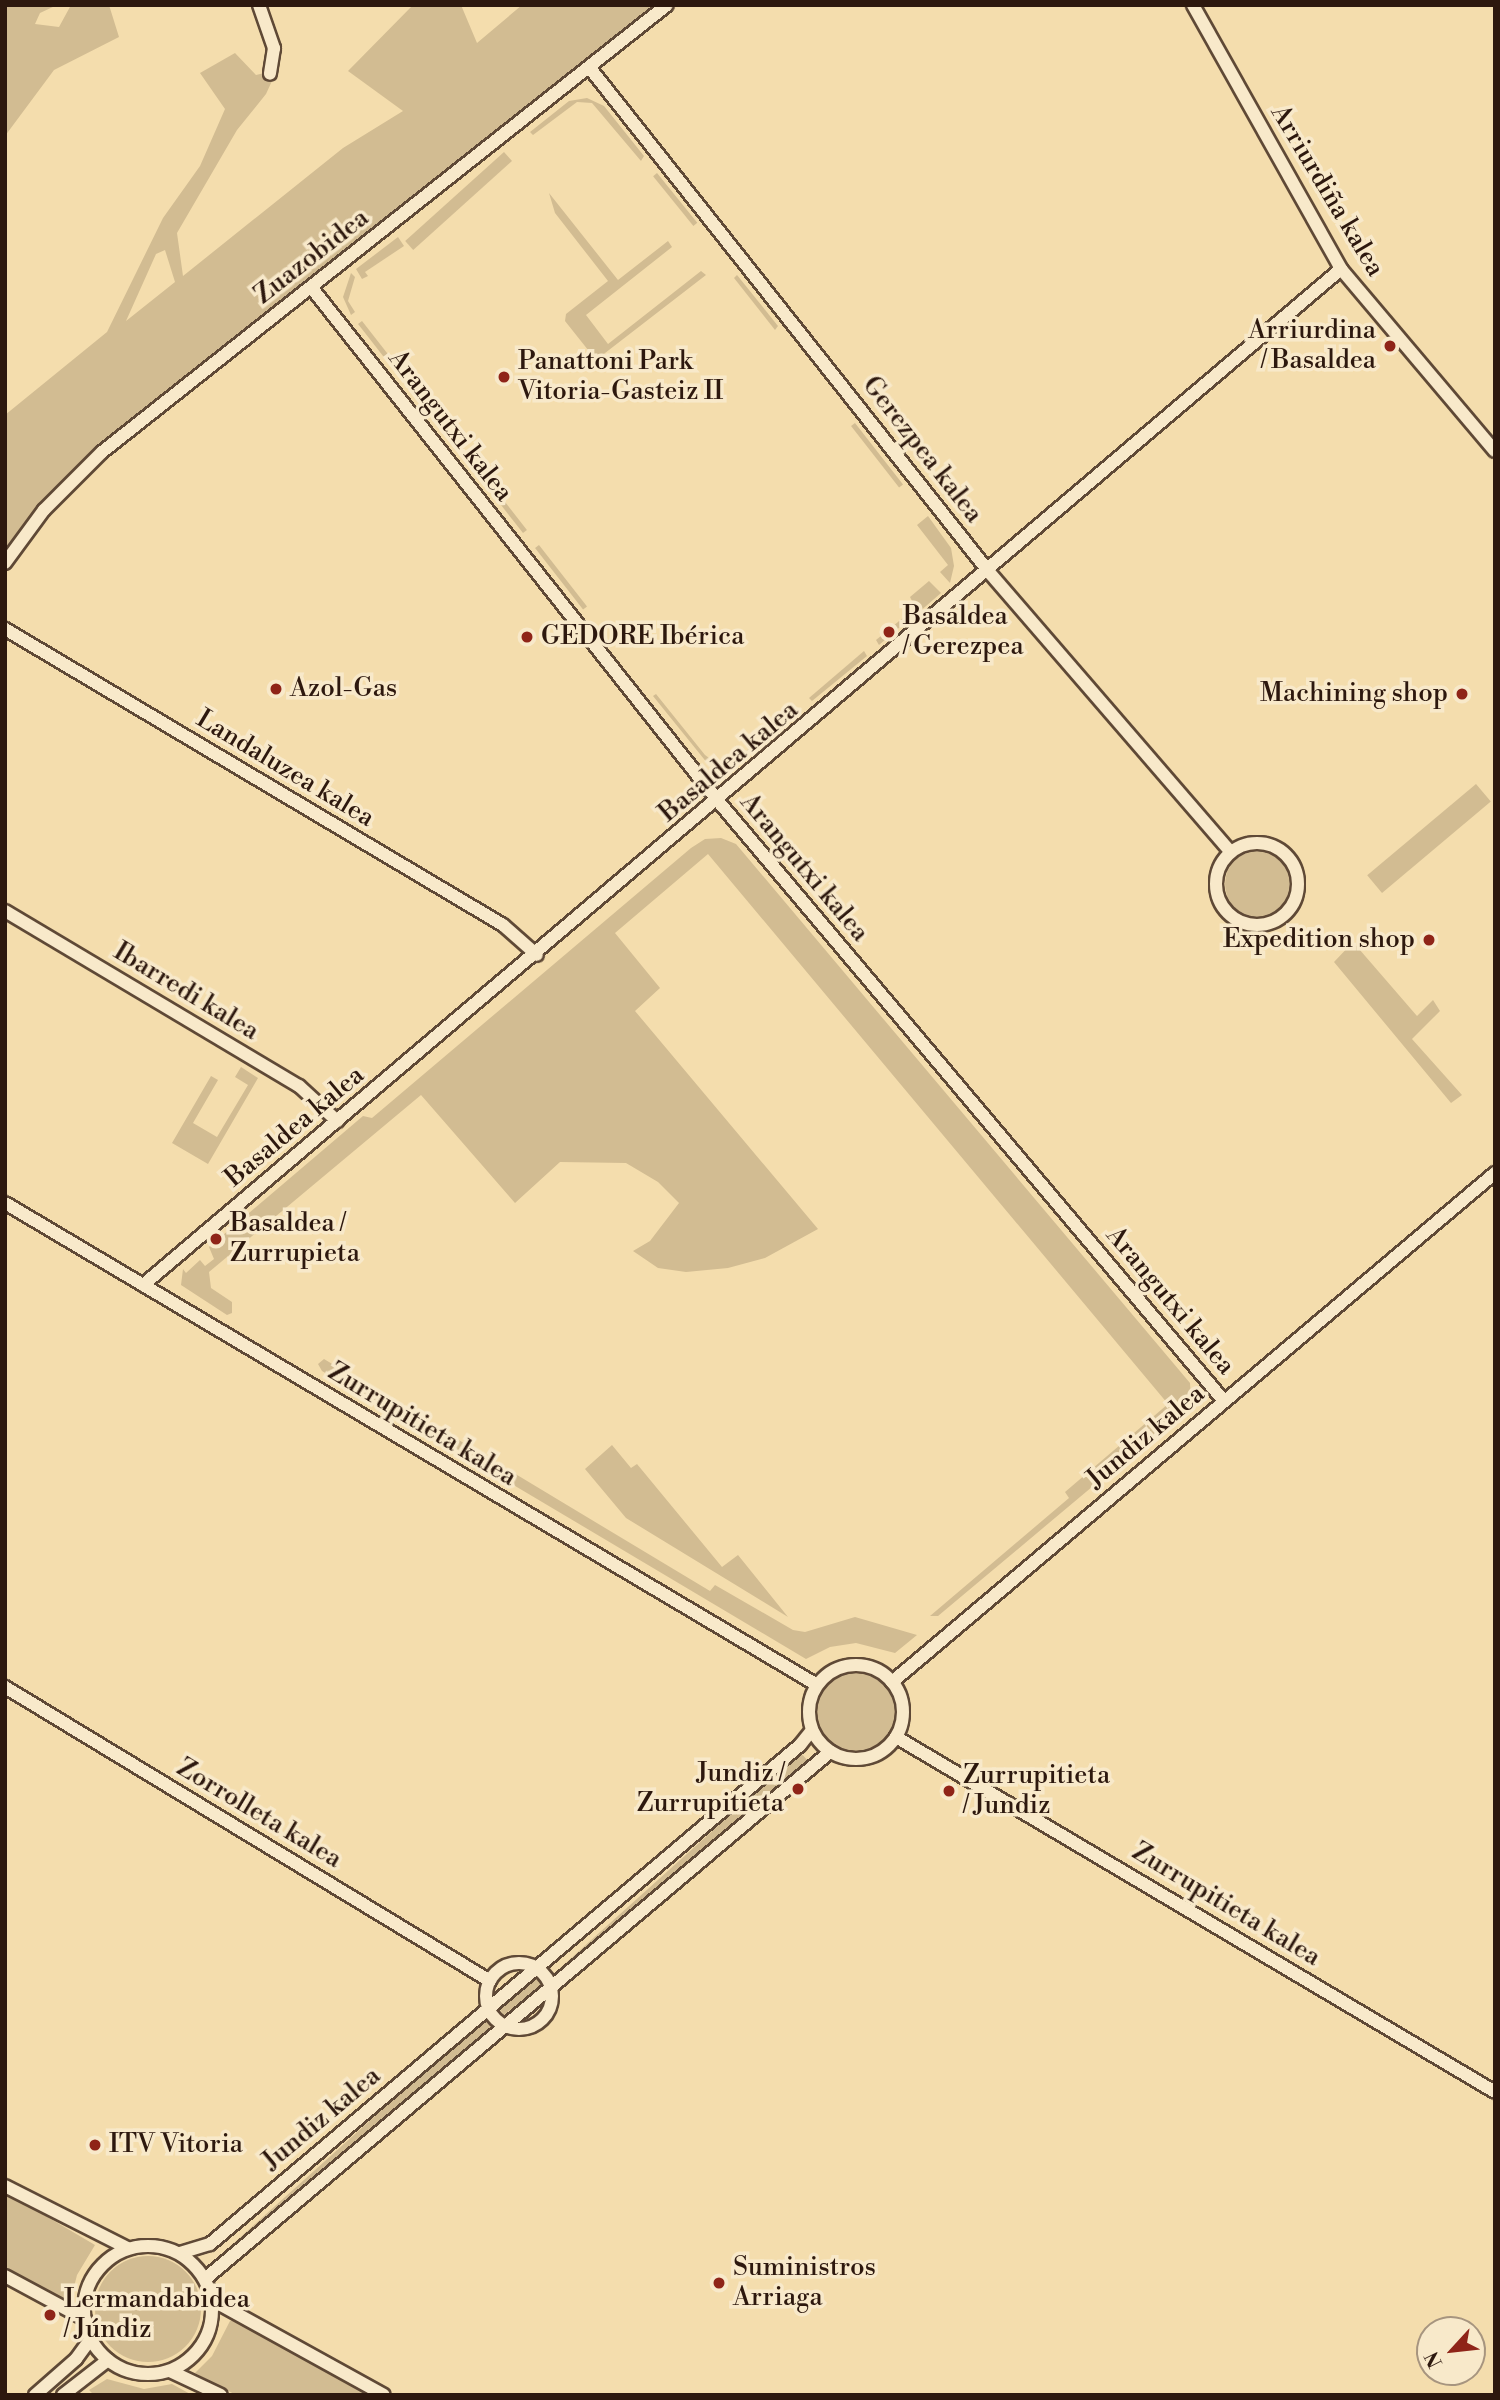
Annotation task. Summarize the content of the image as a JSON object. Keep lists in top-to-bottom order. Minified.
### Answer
{"streets":{"street":["Arriurdiña kalea","Zuazobidea","Arangutxi kalea","Gerezpea kalea","Basaldea kalea","Landaluzea kalea","Ibarredi kalea","Zurrupitieta kalea","Jundiz kalea","Zorrolleta kalea"]},"crossings":[["Arriurdiña kalea","Basaldea kalea"],["Zuazobidea","Arangutxi kalea"],["Zuazobidea","Gerezpea kalea"],["Arangutxi kalea","Basaldea kalea"],["Arangutxi kalea","Jundiz kalea"],["Gerezpea kalea","Basaldea kalea"],["Basaldea kalea","Landaluzea kalea"],["Basaldea kalea","Ibarredi kalea"],["Basaldea kalea","Zurrupitieta kalea"],["Zurrupitieta kalea","Jundiz kalea"]],"places":["Arriurdina / Basaldea","Panattoni Park Vitoria-Gasteiz II","Basaldea / Gerezpea","GEDORE Ibérica","Azol-Gas","Machining shop","Expedition shop","Basaldea / Zurrupieta","Jundiz / Zurrupitieta","Zurrupitieta / Jundiz","ITV Vitoria","Suministros Arriaga","Lermandabidea / Júndiz"],"north":"bottom left"}
